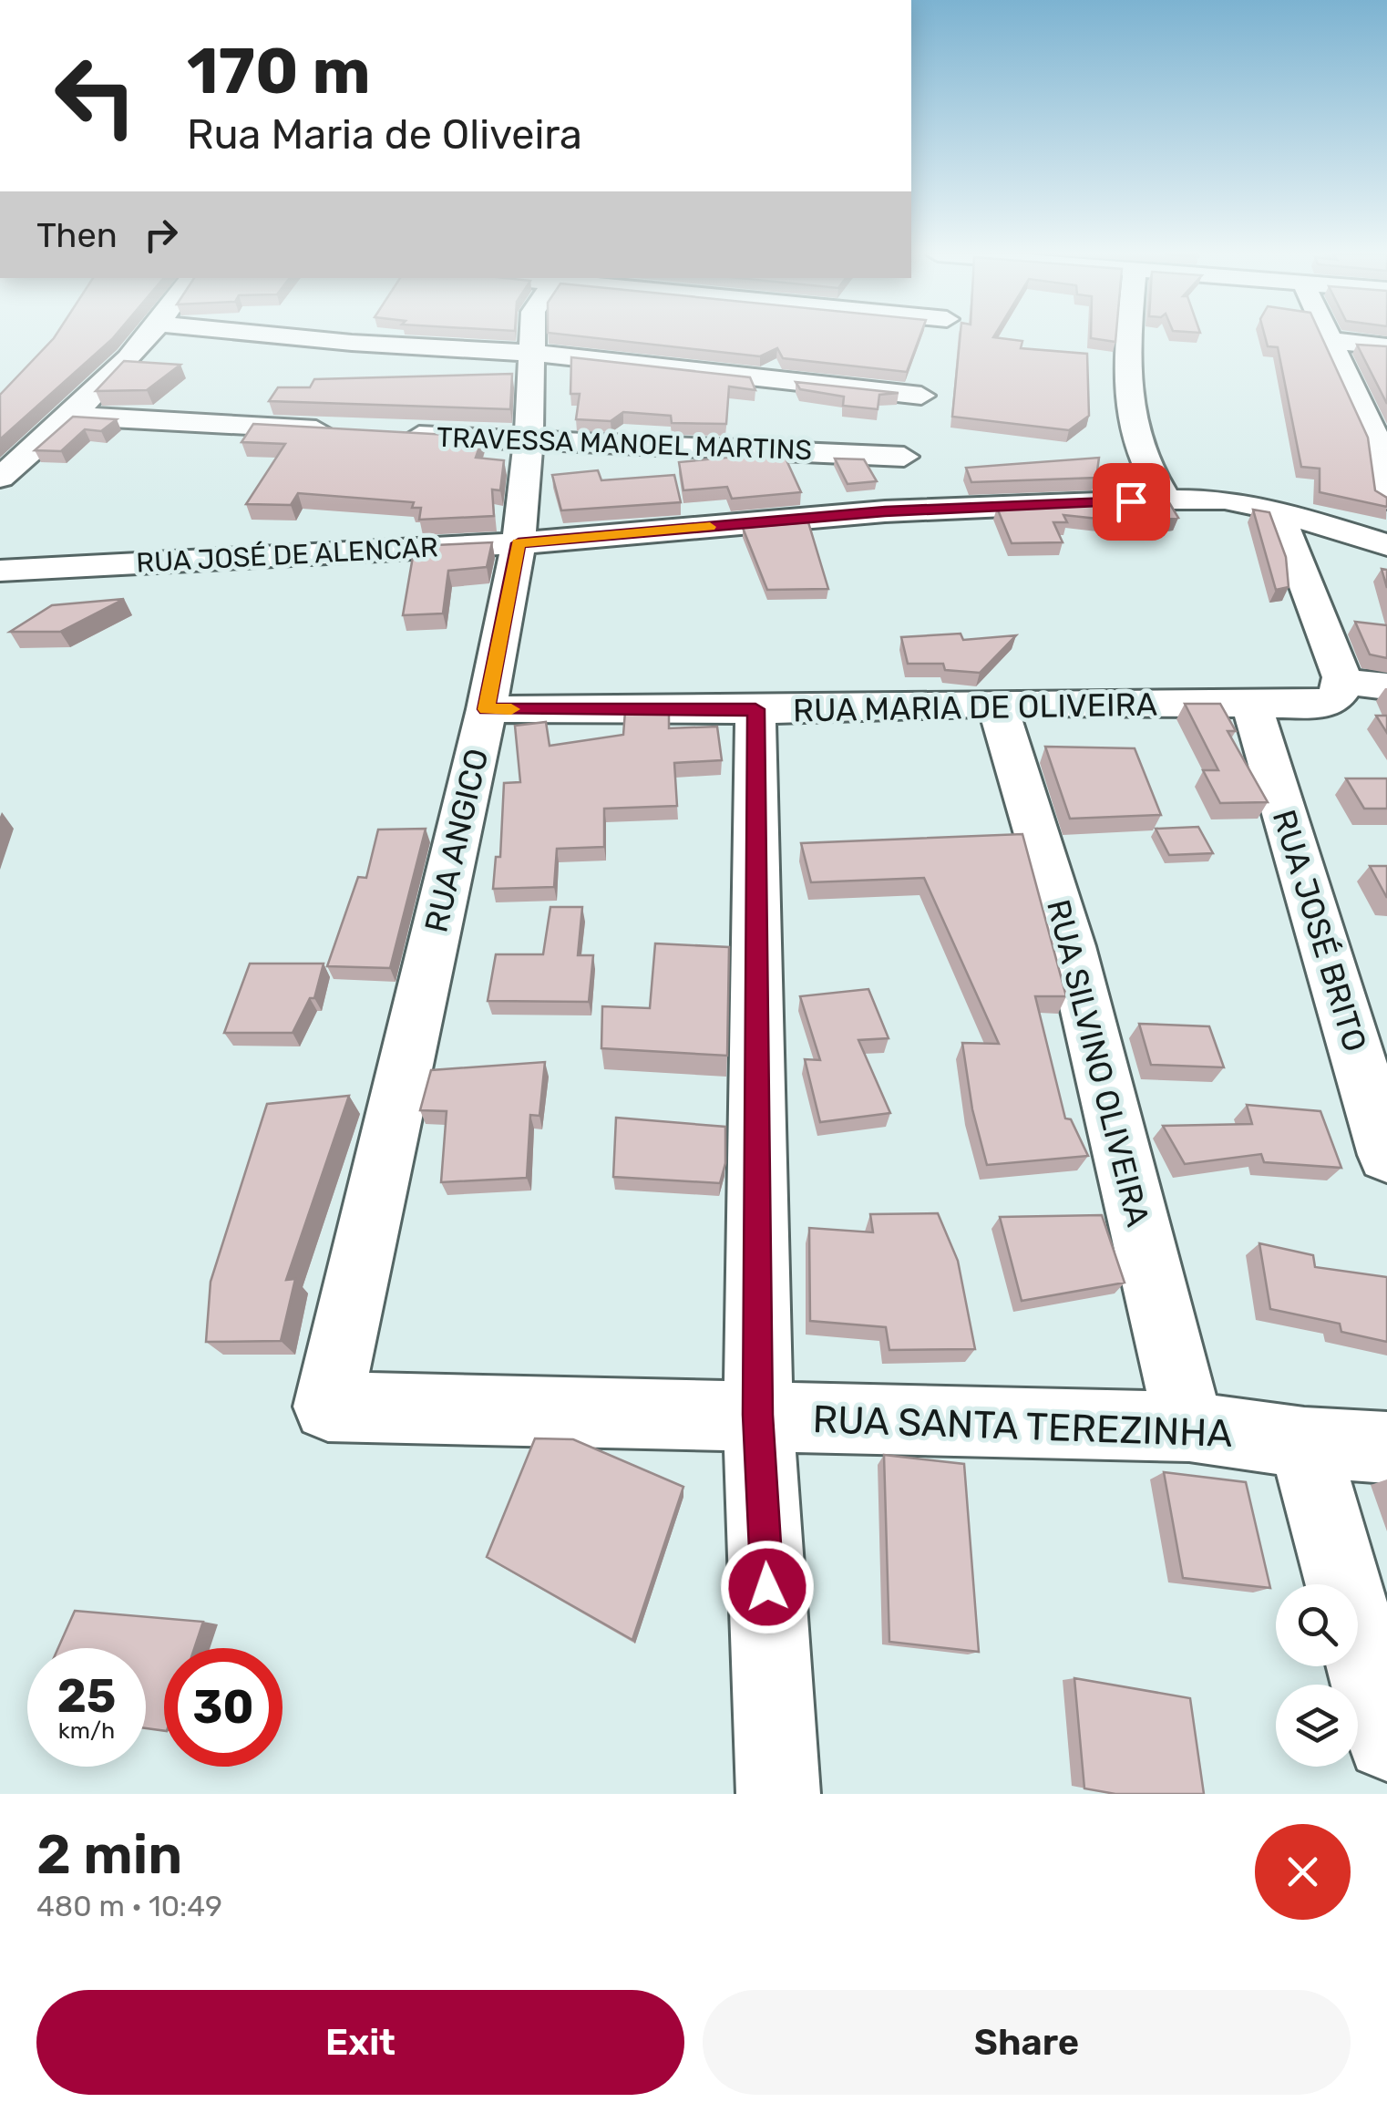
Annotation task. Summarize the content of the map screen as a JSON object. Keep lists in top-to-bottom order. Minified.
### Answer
{"streets":{"street":["TRAVESSA MANOEL MARTINS","RUA JOSÉ DE ALENCAR","RUA MARIA DE OLIVEIRA","RUA ANGICO","RUA JOSÉ BRITO","RUA SILVINO OLIVEIRA","RUA SANTA TEREZINHA"]},"crossings":[["TRAVESSA MANOEL MARTINS","RUA ANGICO"],["RUA JOSÉ DE ALENCAR","RUA ANGICO"],["RUA MARIA DE OLIVEIRA","RUA ANGICO"],["RUA MARIA DE OLIVEIRA","RUA JOSÉ BRITO"],["RUA MARIA DE OLIVEIRA","RUA SILVINO OLIVEIRA"],["RUA ANGICO","RUA SANTA TEREZINHA"],["RUA SILVINO OLIVEIRA","RUA SANTA TEREZINHA"]],"page":{"turn":["170 m","Rua Maria de Oliveira"],"then":"Then","speed":"25 km/h","limit":"30","heading":["2 min","480 m · 10:49"],"buttons":["Exit","Share"]}}
